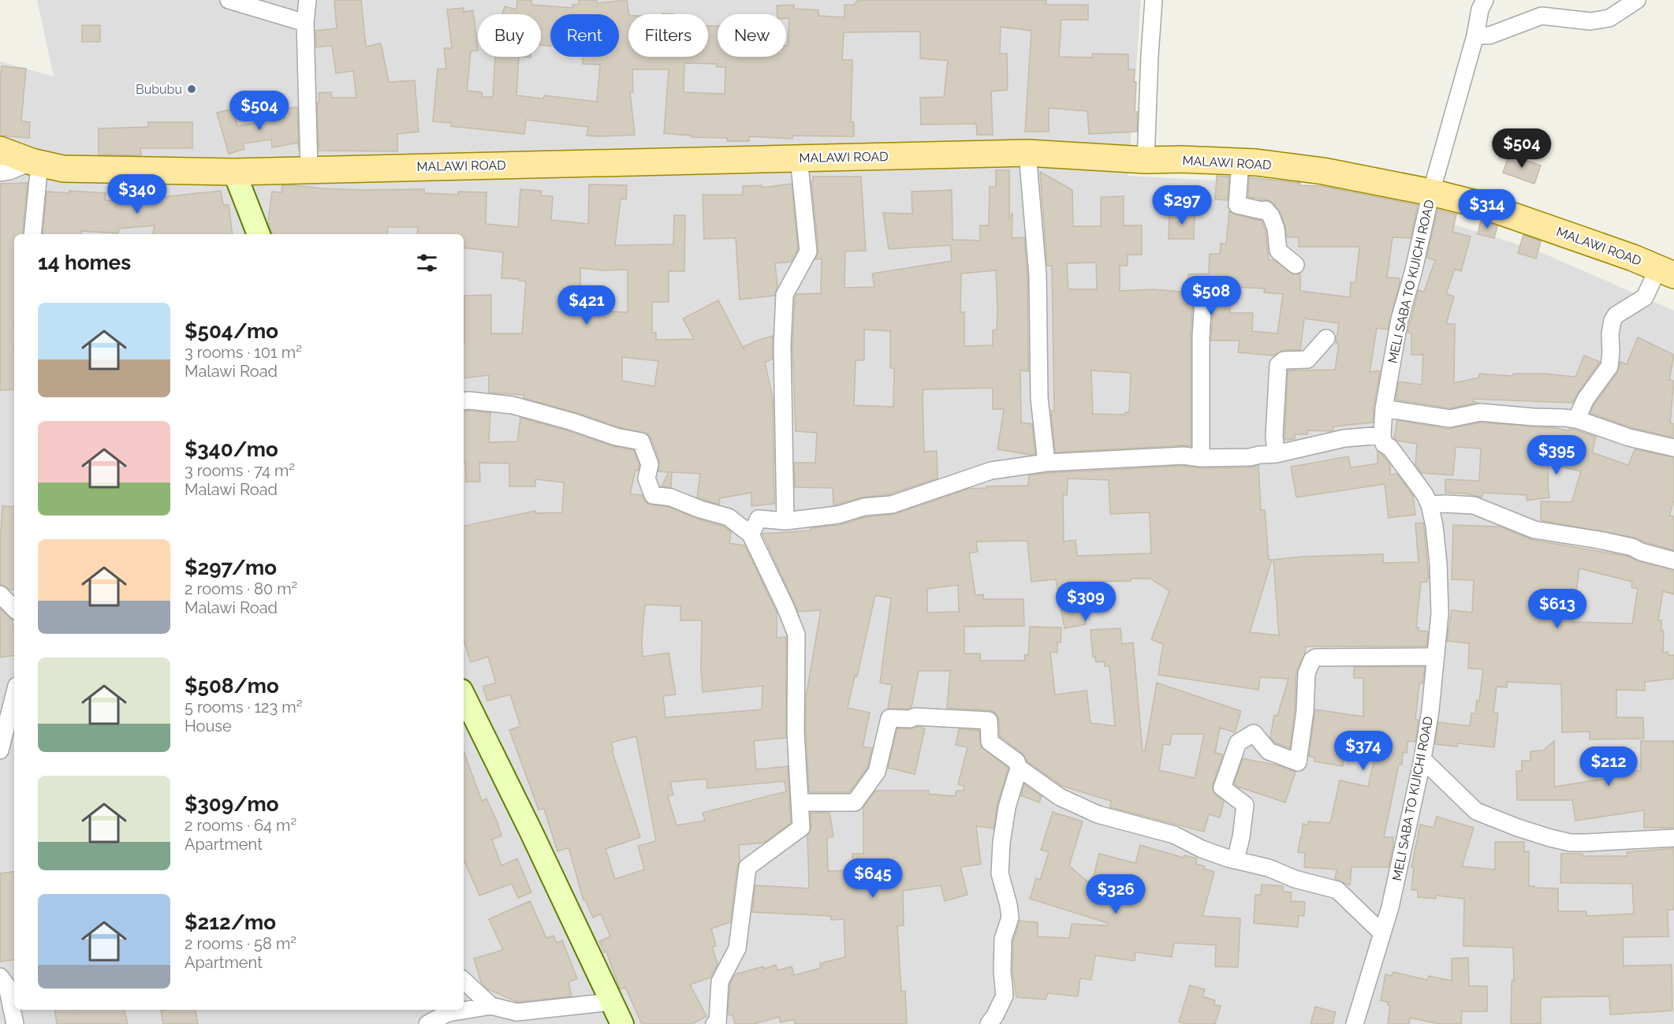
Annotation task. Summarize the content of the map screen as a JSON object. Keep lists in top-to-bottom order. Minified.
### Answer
{"streets":{"main road":["MALAWI ROAD"],"street":["MELI SABA TO KIJICHI ROAD"]},"crossings":[["MALAWI ROAD","MELI SABA TO KIJICHI ROAD"]],"places":["Bububu"],"page":{"chip":["Buy","Rent","Filters","New"],"price":["$504","$504","$340","$297","$314","$508","$421","$395","$309","$613","$374","$212","$645","$326"],"heading":"14 homes","list":[{"name":"$504/mo","note":"3 rooms · 101 m² · Malawi Road"},{"name":"$340/mo","note":"3 rooms · 74 m² · Malawi Road"},{"name":"$297/mo","note":"2 rooms · 80 m² · Malawi Road"},{"name":"$508/mo","note":"5 rooms · 123 m² · House"},{"name":"$309/mo","note":"2 rooms · 64 m² · Apartment"},{"name":"$212/mo","note":"2 rooms · 58 m² · Apartment"}]}}
